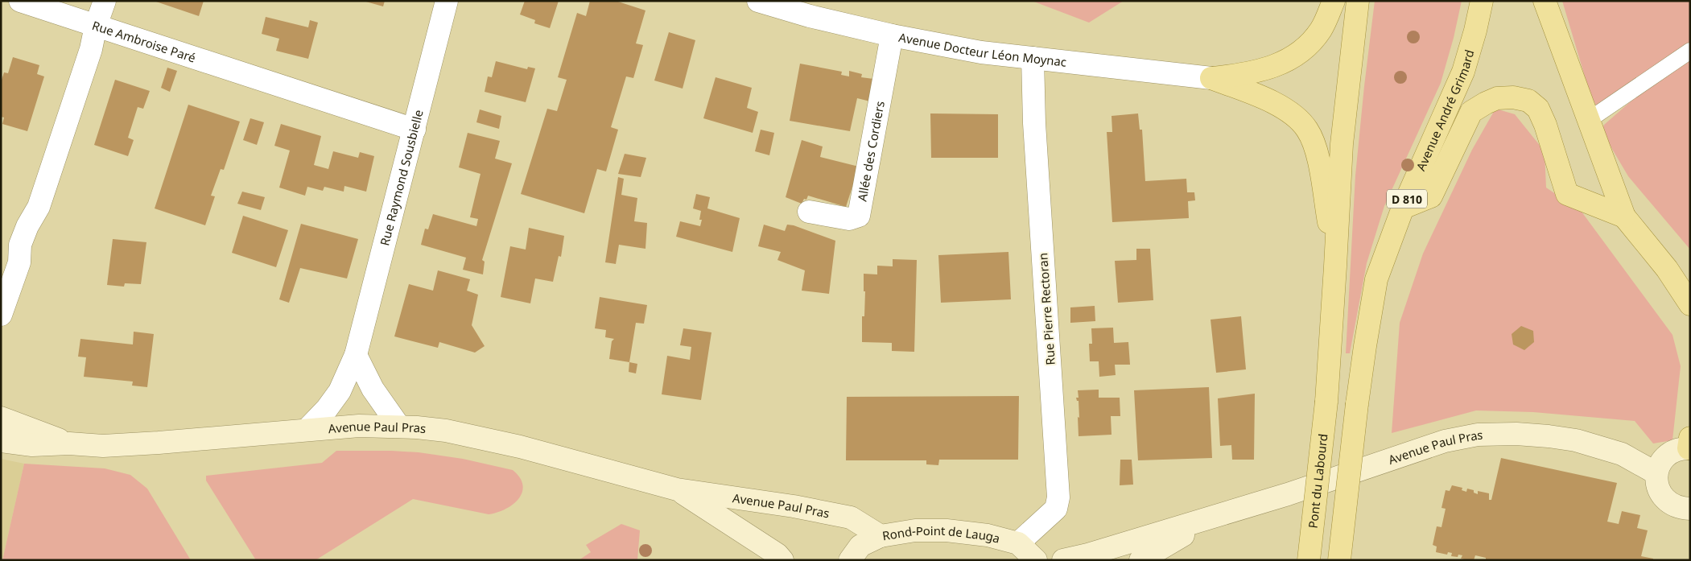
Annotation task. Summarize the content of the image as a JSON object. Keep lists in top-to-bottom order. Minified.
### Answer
{"streets":{"main road":["Avenue André Grimard","D 810","Pont du Labourd"],"street":["Rue Ambroise Paré","Avenue Docteur Léon Moynac","Allée des Cordiers","Rue Raymond Sousbielle","Rue Pierre Rectoran","Avenue Paul Pras","Rond-Point de Lauga"]},"crossings":[["Rue Ambroise Paré","Rue Raymond Sousbielle"],["Avenue Docteur Léon Moynac","Allée des Cordiers"],["Avenue Docteur Léon Moynac","Rue Pierre Rectoran"],["Rue Raymond Sousbielle","Avenue Paul Pras"],["Rue Pierre Rectoran","Rond-Point de Lauga"],["Avenue Paul Pras","Rond-Point de Lauga"]]}
